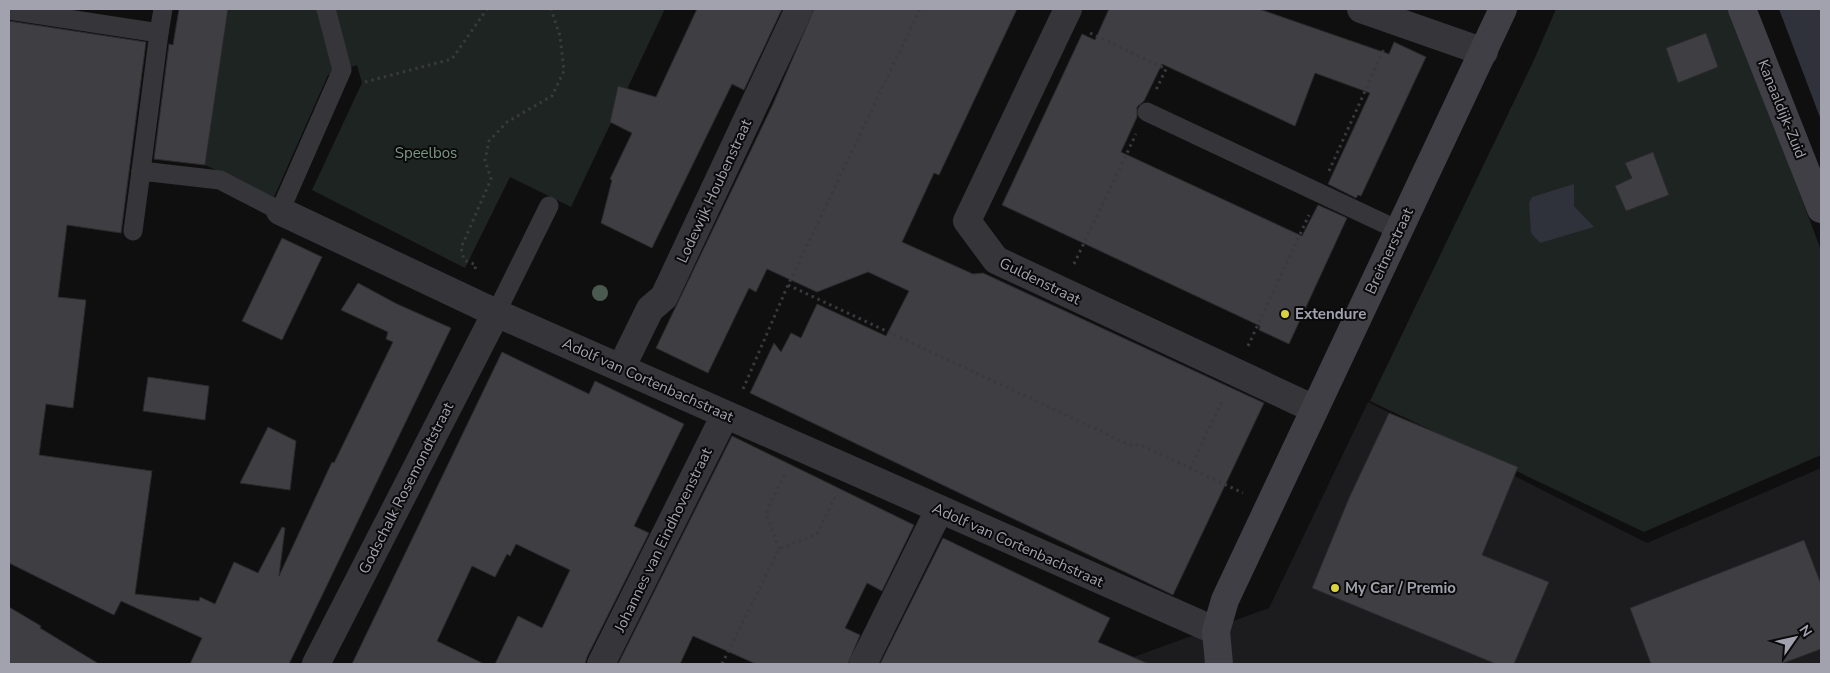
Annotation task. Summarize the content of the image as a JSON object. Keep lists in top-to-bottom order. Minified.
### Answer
{"streets":{"street":["Kanaaldijk-Zuid","Lodewijk Houbenstraat","Breitnerstraat","Guldenstraat","Adolf van Cortenbachstraat","Godschalk Rosemondtstraat","Johannes van Eindhovenstraat"]},"crossings":[["Lodewijk Houbenstraat","Adolf van Cortenbachstraat"],["Breitnerstraat","Guldenstraat"],["Breitnerstraat","Adolf van Cortenbachstraat"],["Adolf van Cortenbachstraat","Godschalk Rosemondtstraat"],["Adolf van Cortenbachstraat","Johannes van Eindhovenstraat"]],"parks":["Speelbos"],"places":["Extendure","My Car / Premio"],"north":"top right"}
